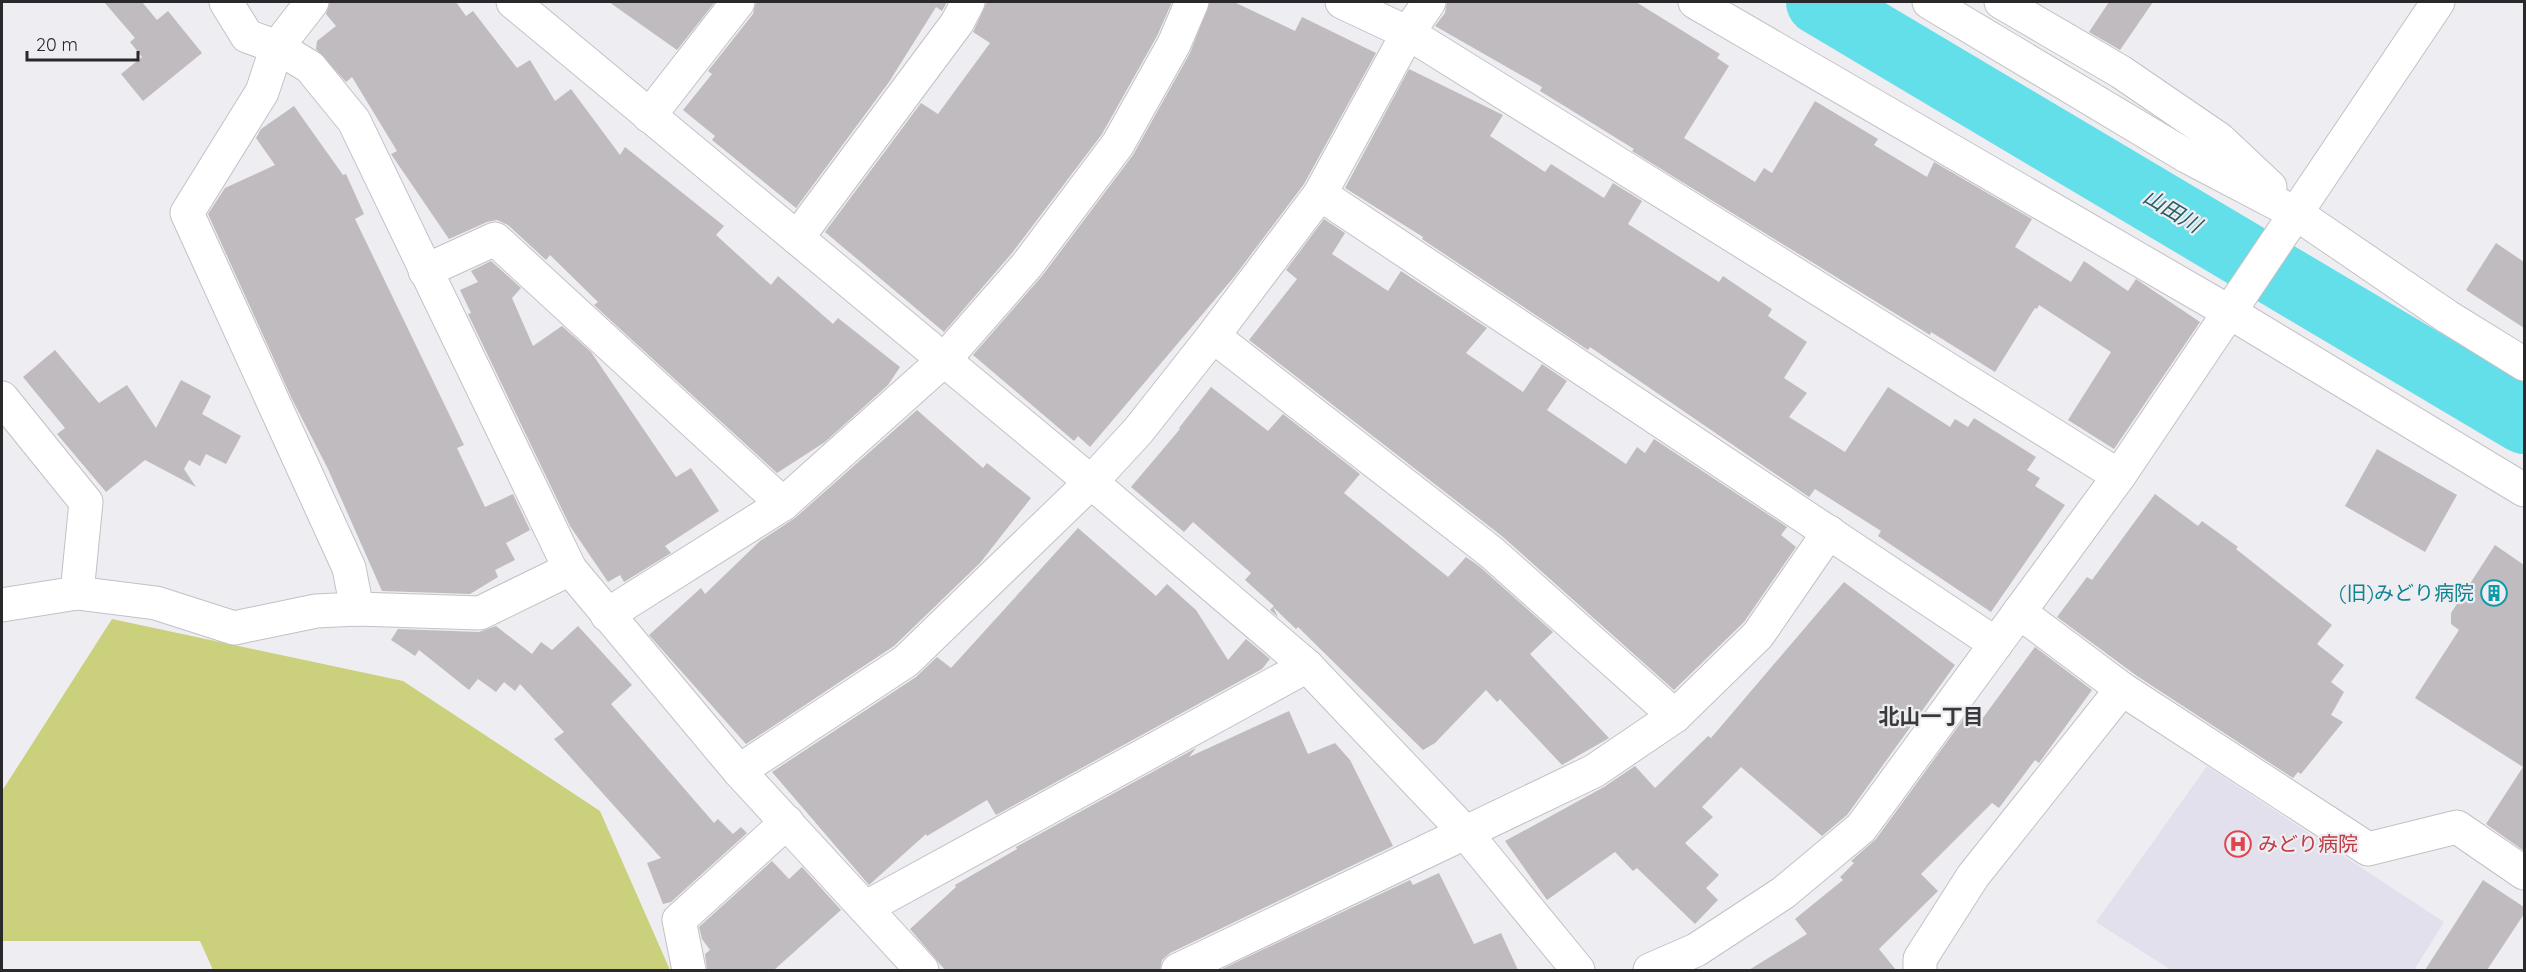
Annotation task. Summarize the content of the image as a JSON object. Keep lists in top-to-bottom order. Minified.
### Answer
{"districts":["北山一丁目"],"water":["山田川"],"places":{"building":["(旧)みどり病院"],"hospital":["みどり病院"]},"scale_bar":"20 m"}
